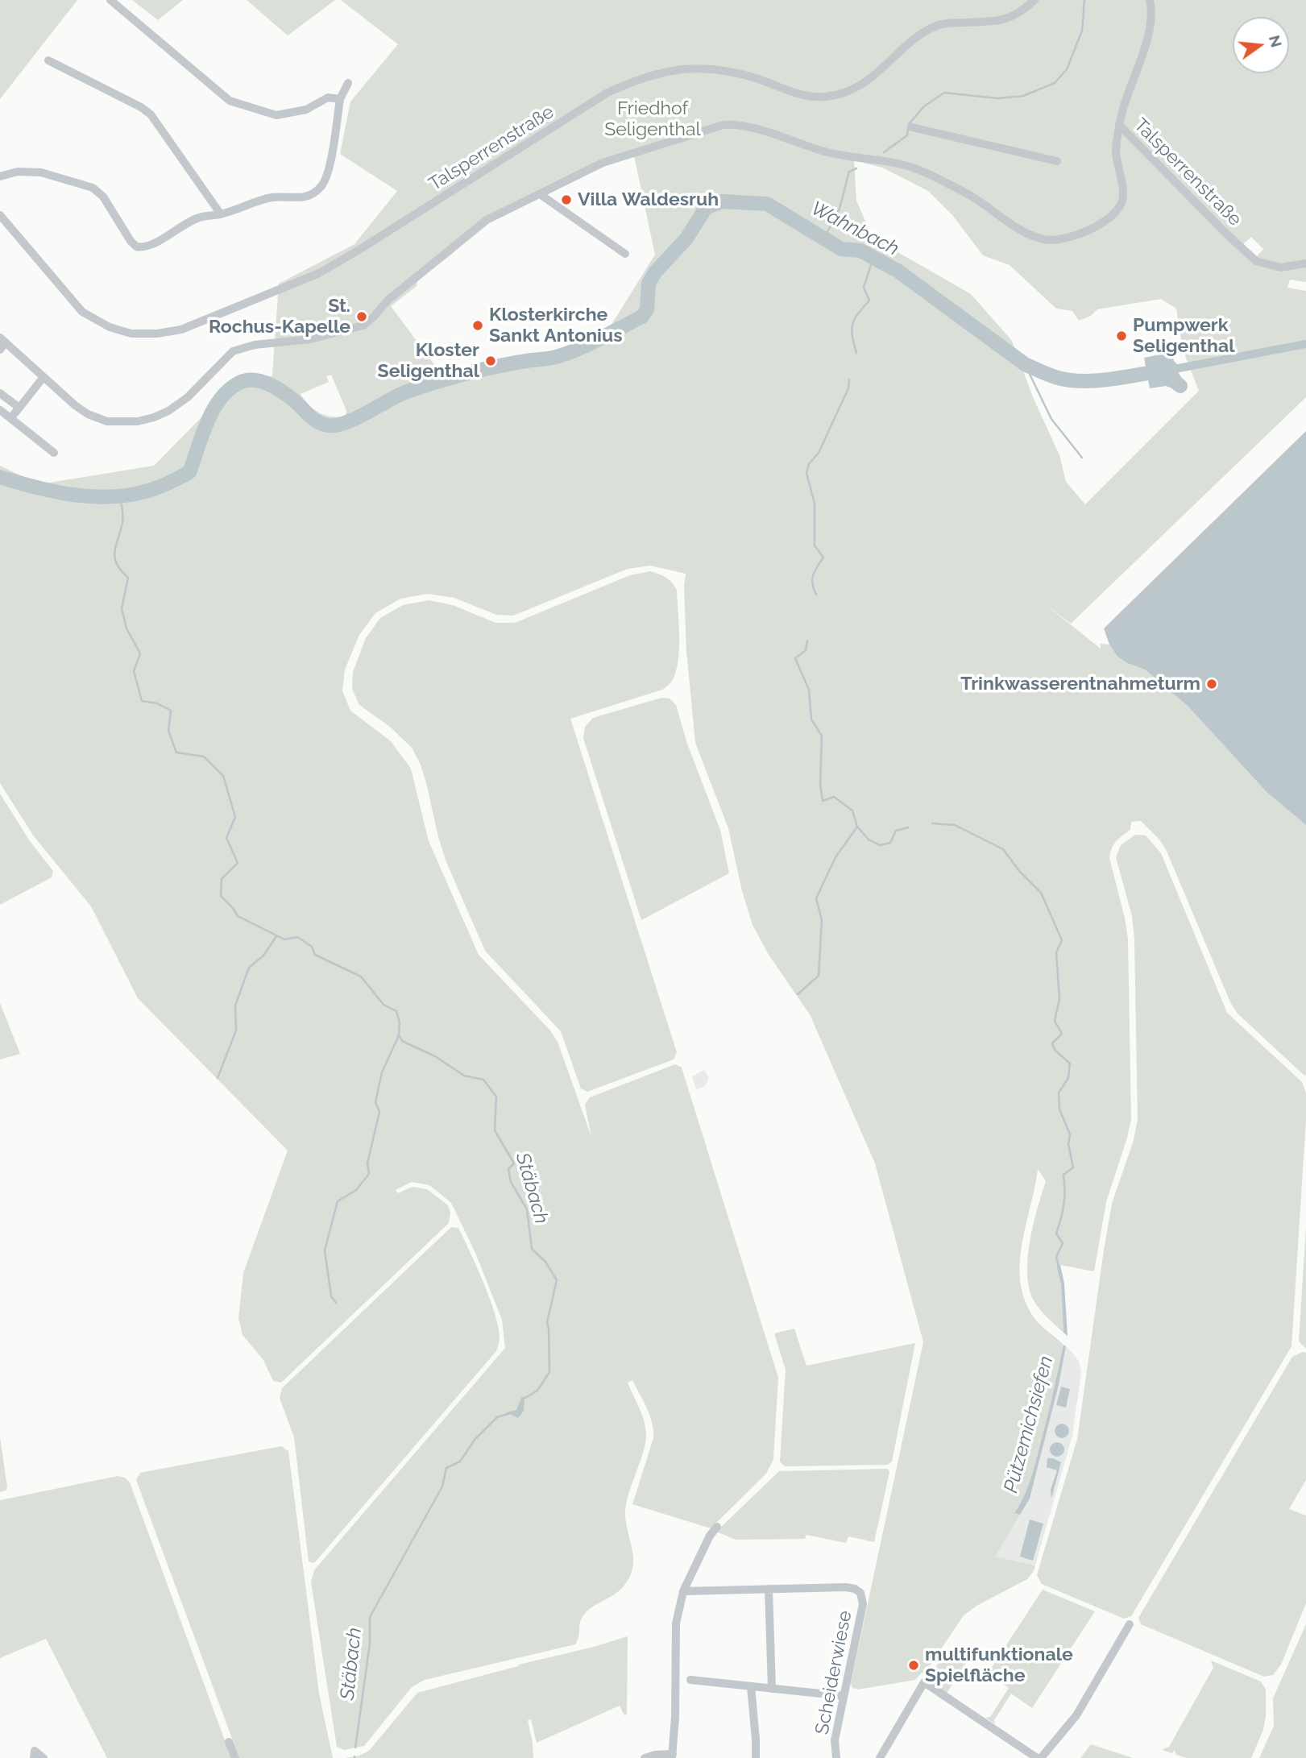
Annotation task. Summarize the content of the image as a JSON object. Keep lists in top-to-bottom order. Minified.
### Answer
{"streets":{"street":["Talsperrenstraße","Scheiderwiese"]},"water":["Wahnbach","Stäbach","Pützemichsiefen"],"parks":["Friedhof Seligenthal"],"places":["Villa Waldesruh","St. Rochus-Kapelle","Klosterkirche Sankt Antonius","Pumpwerk Seligenthal","Kloster Seligenthal","Trinkwasserentnahmeturm","multifunktionale Spielfläche"],"north":"right"}
